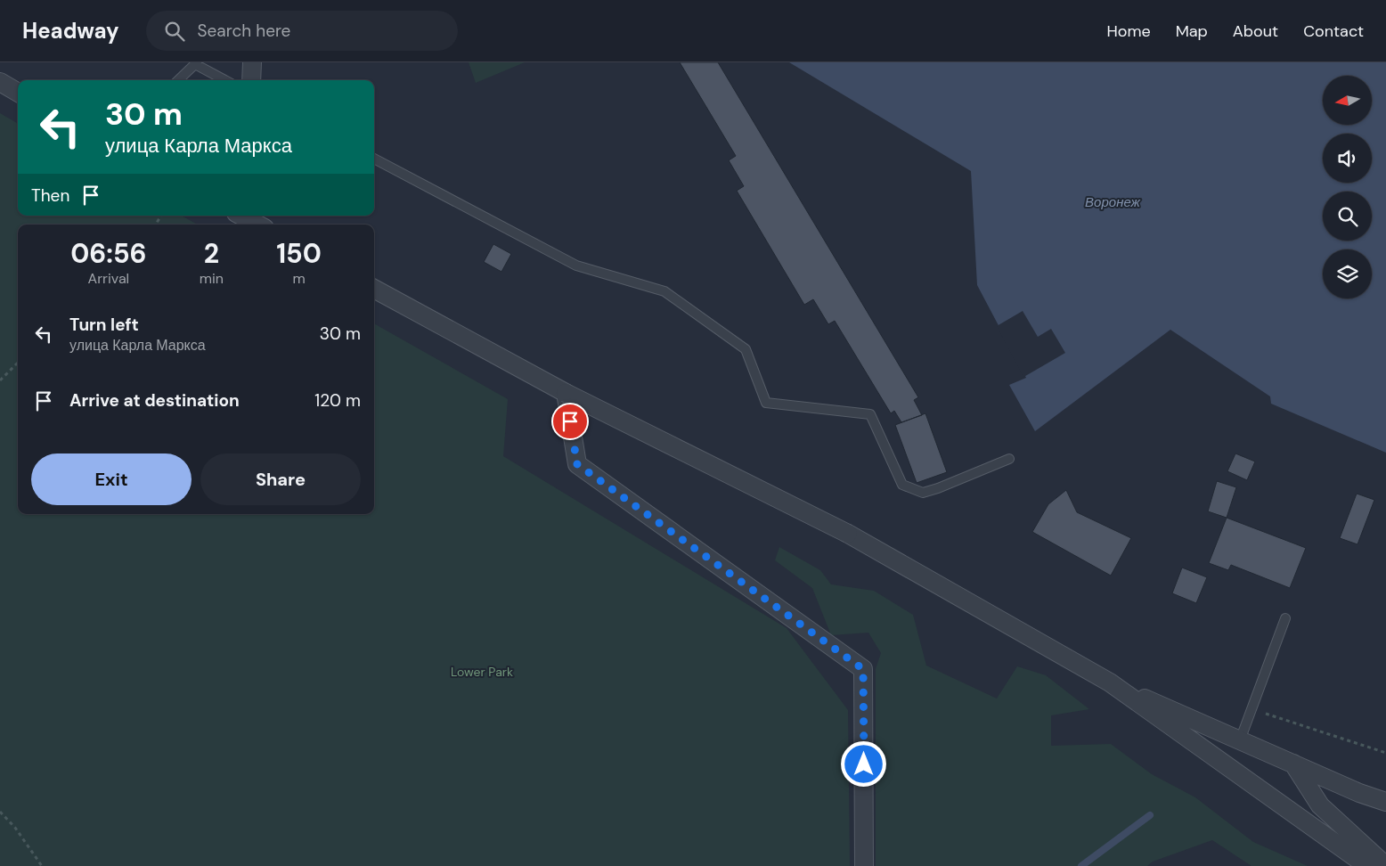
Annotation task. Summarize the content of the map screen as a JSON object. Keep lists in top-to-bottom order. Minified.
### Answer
{"water":["Воронеж"],"parks":["Lower Park"],"north":"left","page":{"header":"Headway","search":"Search here","nav":["Home","Map","About","Contact"],"turn":["30 m","улица Карла Маркса"],"then":"Then","eta":["06:56","Arrival","2","min","150","m"],"list":[{"name":"Turn left","note":"улица Карла Маркса","value":"30 m"},{"name":"Arrive at destination","value":"120 m"}],"buttons":["Exit","Share"]}}
